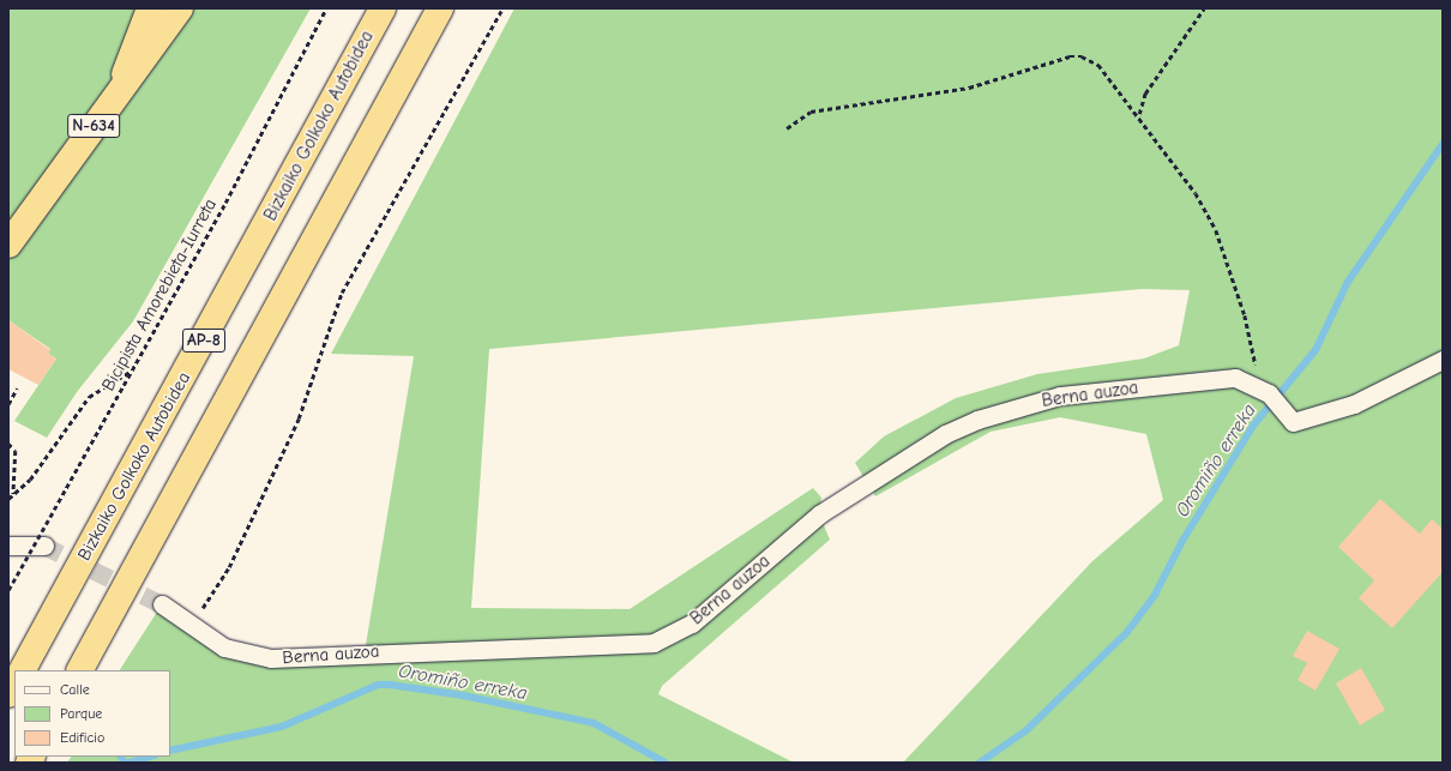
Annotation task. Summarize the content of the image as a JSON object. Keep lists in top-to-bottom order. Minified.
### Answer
{"streets":{"highway":["N-634","Bizkaiko Golkoko Autobidea","AP-8"],"street":["Berna auzoa"],"path":["Bicipista Amorebieta-Iurreta"]},"water":["Oromiño erreka"],"legend":["Calle","Parque","Edificio"]}
